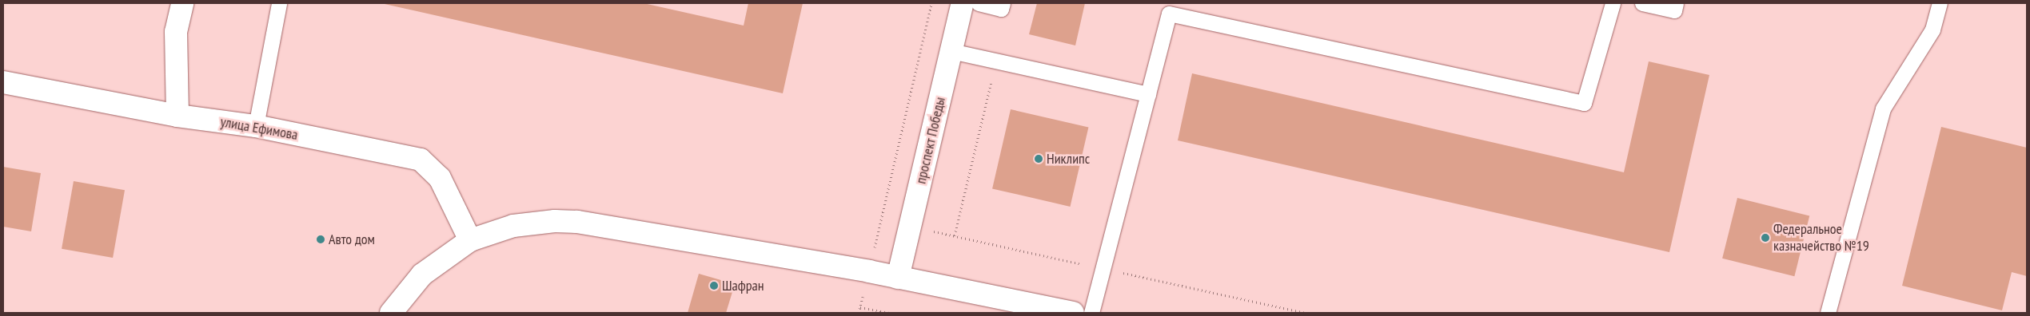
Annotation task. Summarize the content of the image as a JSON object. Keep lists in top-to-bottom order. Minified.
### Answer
{"streets":{"street":["улица Ефимова","проспект Победы"]},"places":["Никлипс","Федеральное казначейство №19","Авто дом","Шафран"]}
